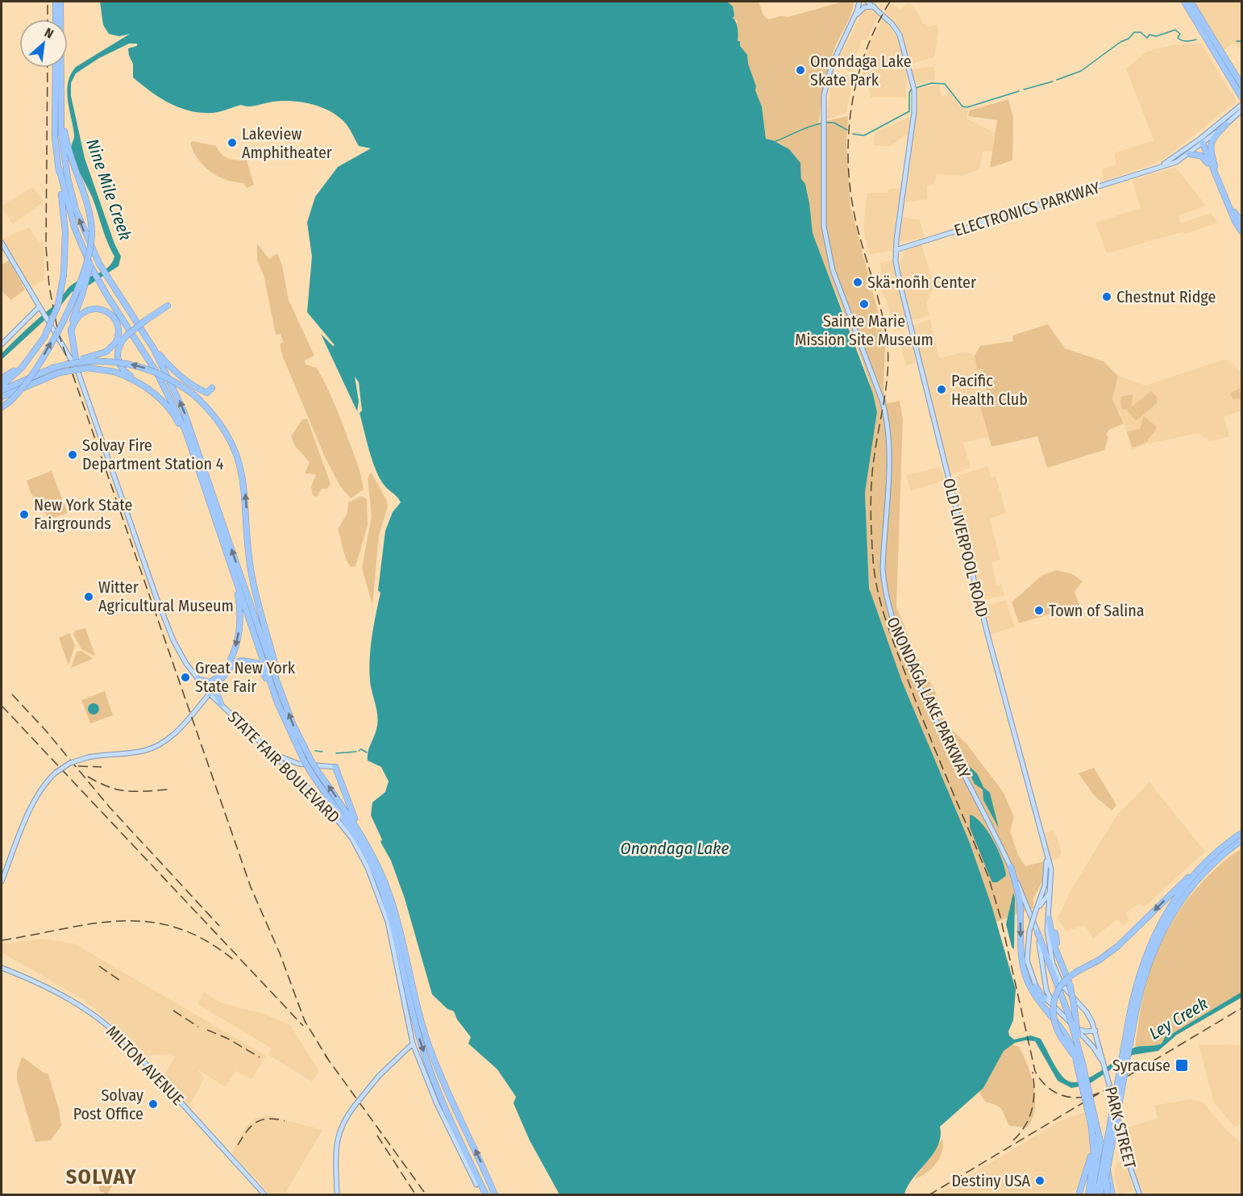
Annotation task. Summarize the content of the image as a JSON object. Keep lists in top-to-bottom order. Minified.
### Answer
{"streets":{"main road":["ELECTRONICS PARKWAY","OLD LIVERPOOL ROAD","ONONDAGA LAKE PARKWAY","STATE FAIR BOULEVARD","MILTON AVENUE","PARK STREET"]},"crossings":[["ELECTRONICS PARKWAY","OLD LIVERPOOL ROAD"],["OLD LIVERPOOL ROAD","PARK STREET"]],"districts":["SOLVAY"],"water":["Nine Mile Creek","Onondaga Lake","Ley Creek"],"places":{"other":["Onondaga Lake Skate Park","Lakeview Amphitheater","Skä•noñh Center","Chestnut Ridge","Sainte Marie Mission Site Museum","Pacific Health Club","Solvay Fire Department Station 4","New York State Fairgrounds","Witter Agricultural Museum","Town of Salina","Great New York State Fair","Solvay Post Office","Destiny USA"],"transit":["Syracuse"]},"north":"top right"}
